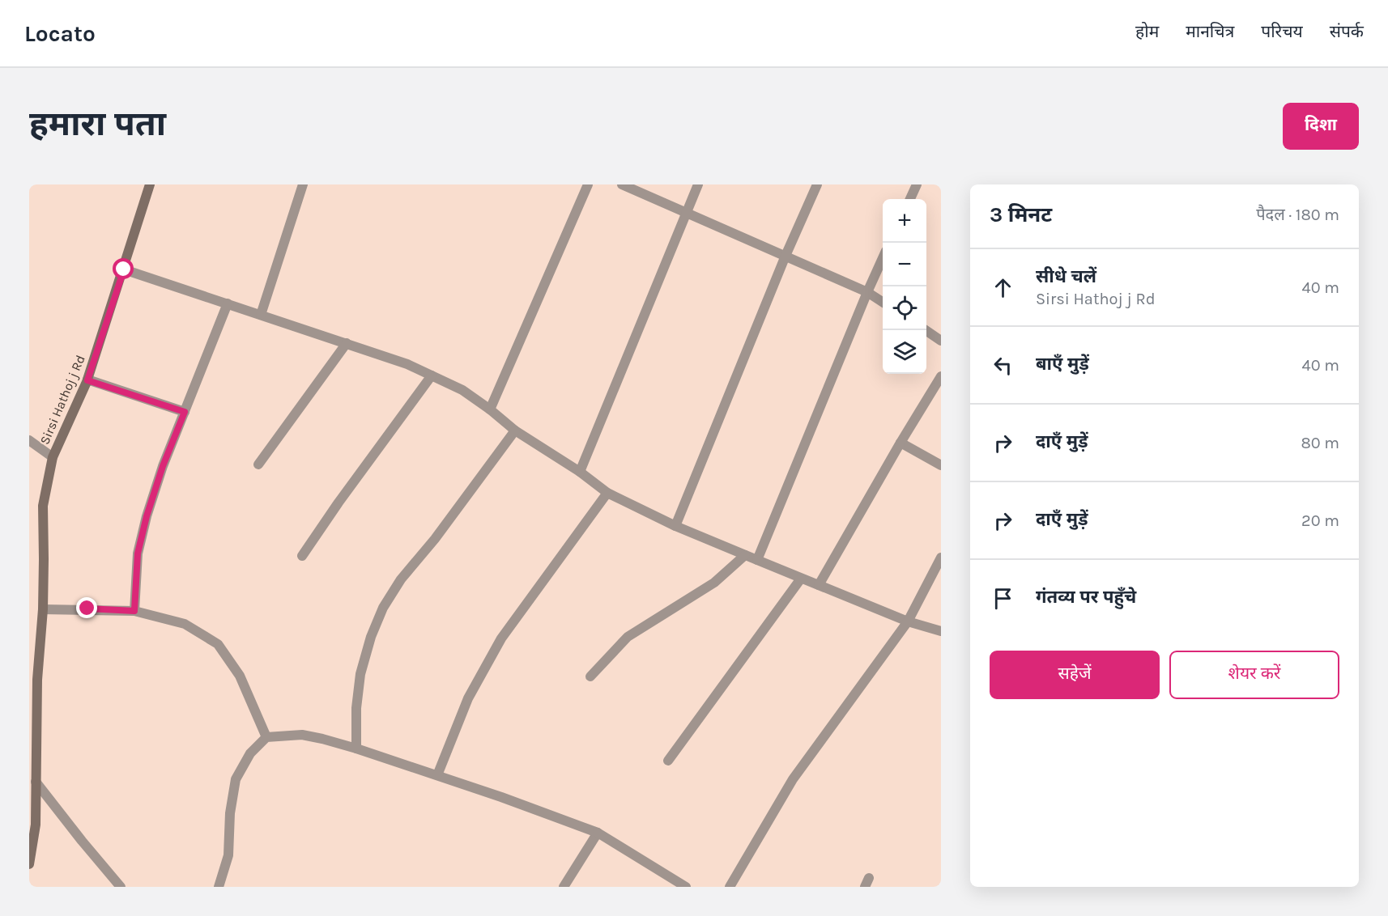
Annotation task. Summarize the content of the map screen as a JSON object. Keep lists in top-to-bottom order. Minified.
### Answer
{"streets":{"street":["Sirsi Hathoj j Rd"]},"page":{"header":"Locato","nav":["होम","मानचित्र","परिचय","संपर्क"],"buttons":["दिशा",["सहेजें","शेयर करें"]],"title":"हमारा पता","heading":["3 मिनट","पैदल · 180 m"],"map_buttons":["+","−"],"list":[["सीधे चलें","Sirsi Hathoj j Rd","40 m"],["बाएँ मुड़ें","40 m"],["दाएँ मुड़ें","80 m"],["दाएँ मुड़ें","20 m"],"गंतव्य पर पहुँचे"]}}
